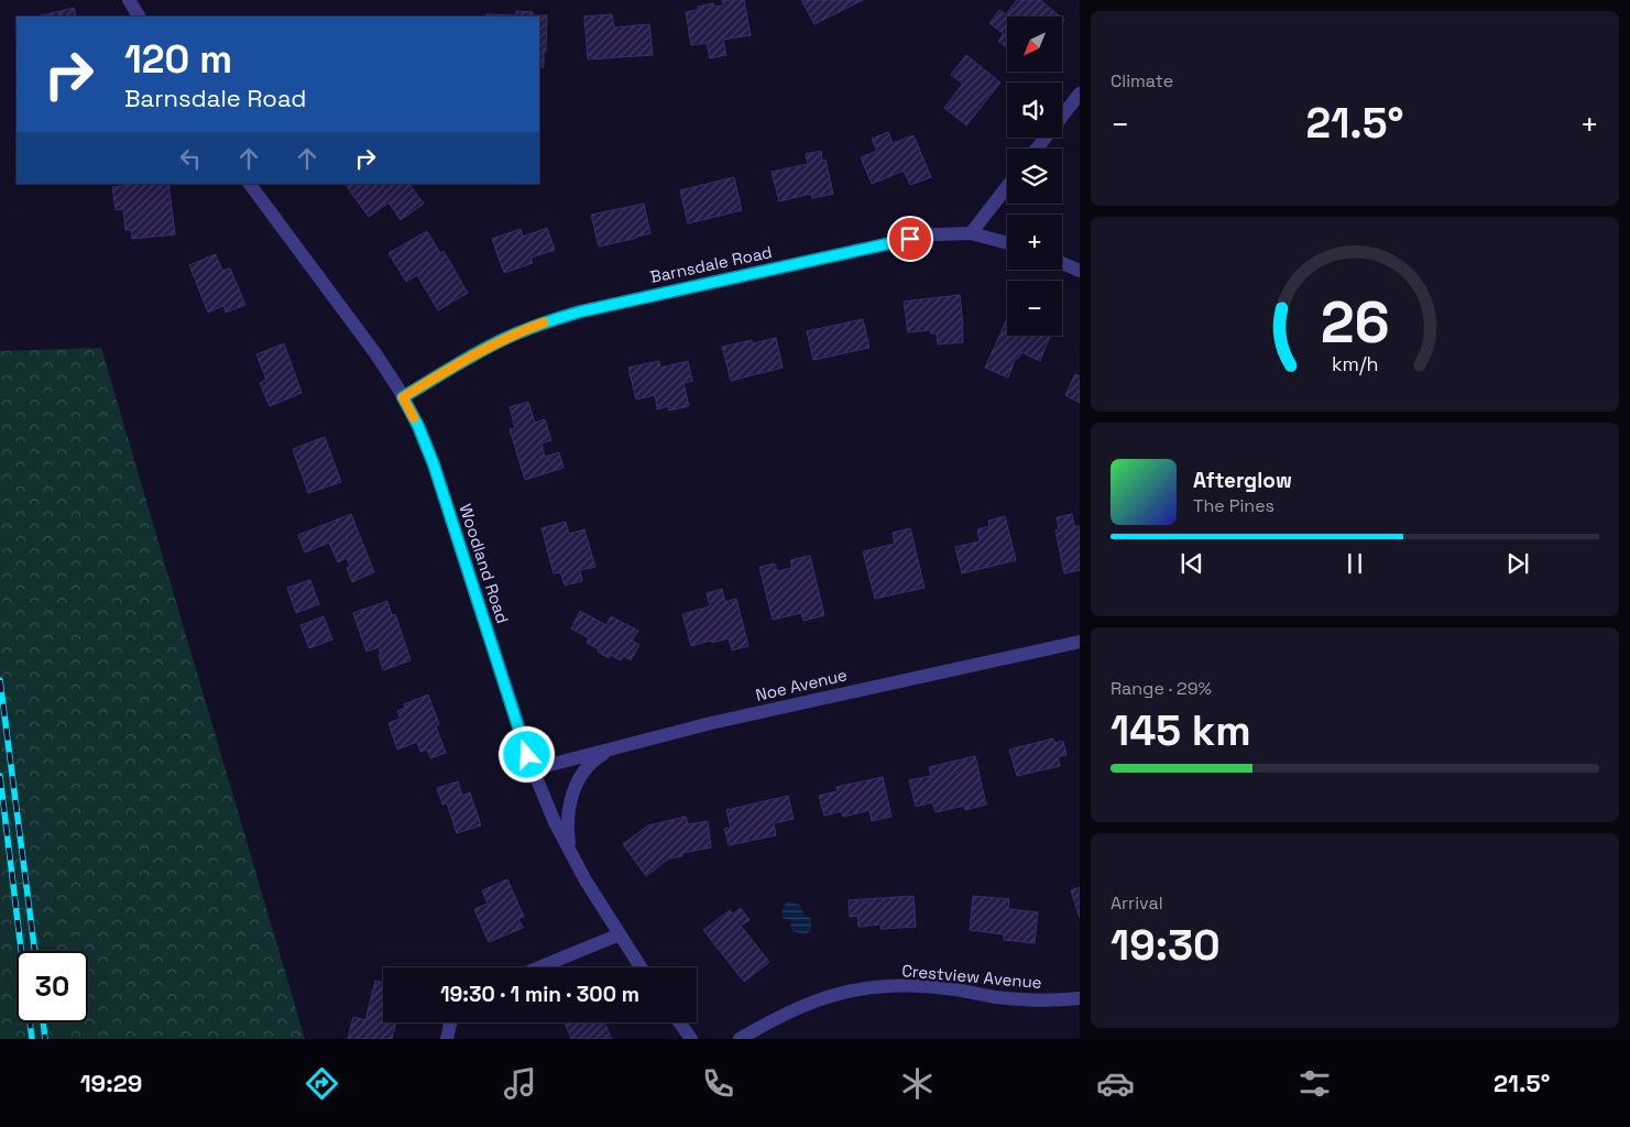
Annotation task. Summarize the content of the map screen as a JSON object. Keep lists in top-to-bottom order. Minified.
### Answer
{"streets":{"street":["Barnsdale Road","Woodland Road","Noe Avenue","Crestview Avenue"]},"crossings":[["Barnsdale Road","Woodland Road"],["Woodland Road","Noe Avenue"]],"north":"bottom left","page":{"tile":["Climate",["Range · 29%","145 km"],["Arrival","19:30"]],"map_buttons":["+","−"],"turn":["120 m","Barnsdale Road"],"heat":["−","21.5°","+"],"song":["Afterglow","The Pines"],"limit":"30","trip":"19:30 · 1 min · 300 m","tabs":["19:29","21.5°"],"gauge":["26","km/h"]}}
